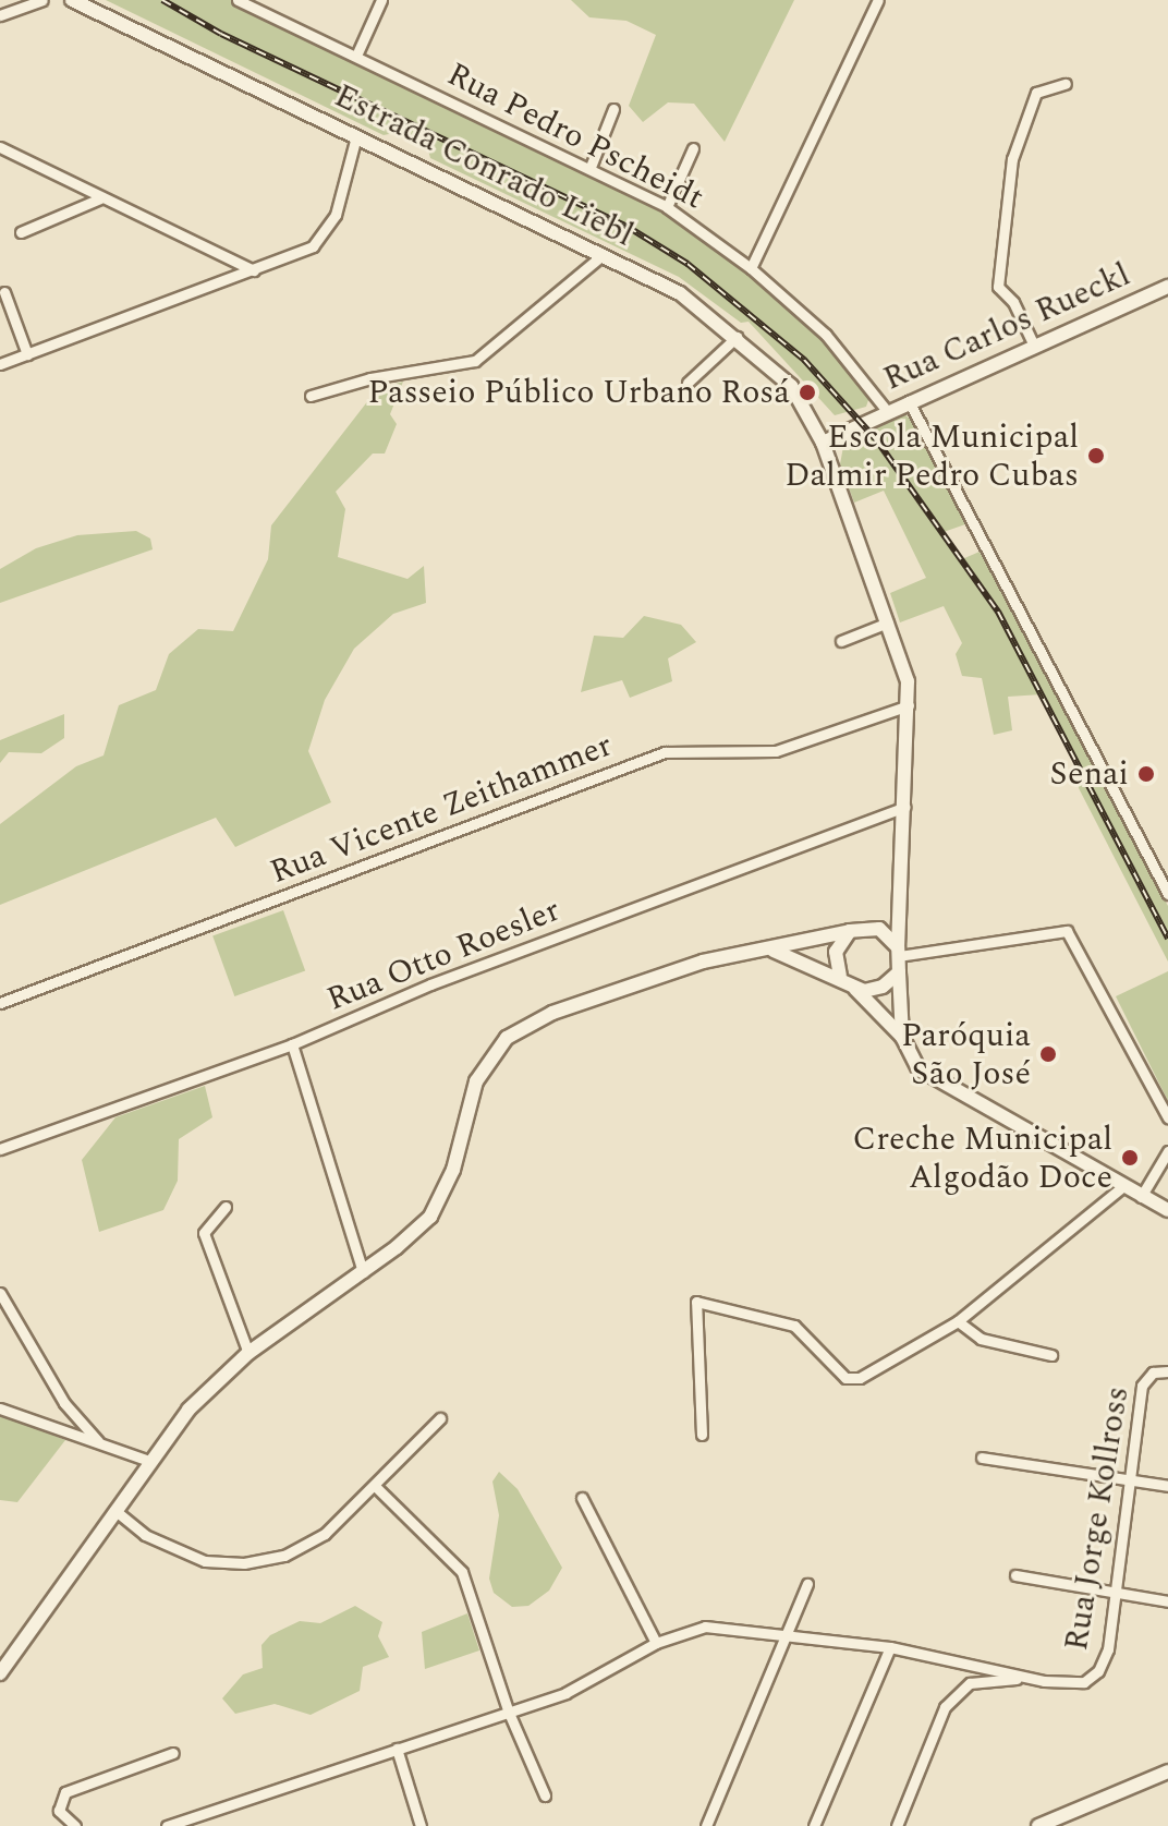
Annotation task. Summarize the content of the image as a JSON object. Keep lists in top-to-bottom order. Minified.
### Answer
{"streets":{"main road":["Estrada Conrado Liebl","Rua Carlos Rueckl"],"street":["Rua Pedro Pscheidt","Rua Vicente Zeithammer","Rua Otto Roesler","Rua Jorge Kollross"]},"crossings":[["Rua Pedro Pscheidt","Rua Carlos Rueckl"],["Estrada Conrado Liebl","Rua Carlos Rueckl"],["Estrada Conrado Liebl","Rua Vicente Zeithammer"],["Estrada Conrado Liebl","Rua Otto Roesler"]],"places":["Passeio Público Urbano Rosá","Escola Municipal Dalmir Pedro Cubas","Senai","Paróquia São José","Creche Municipal Algodão Doce"]}
